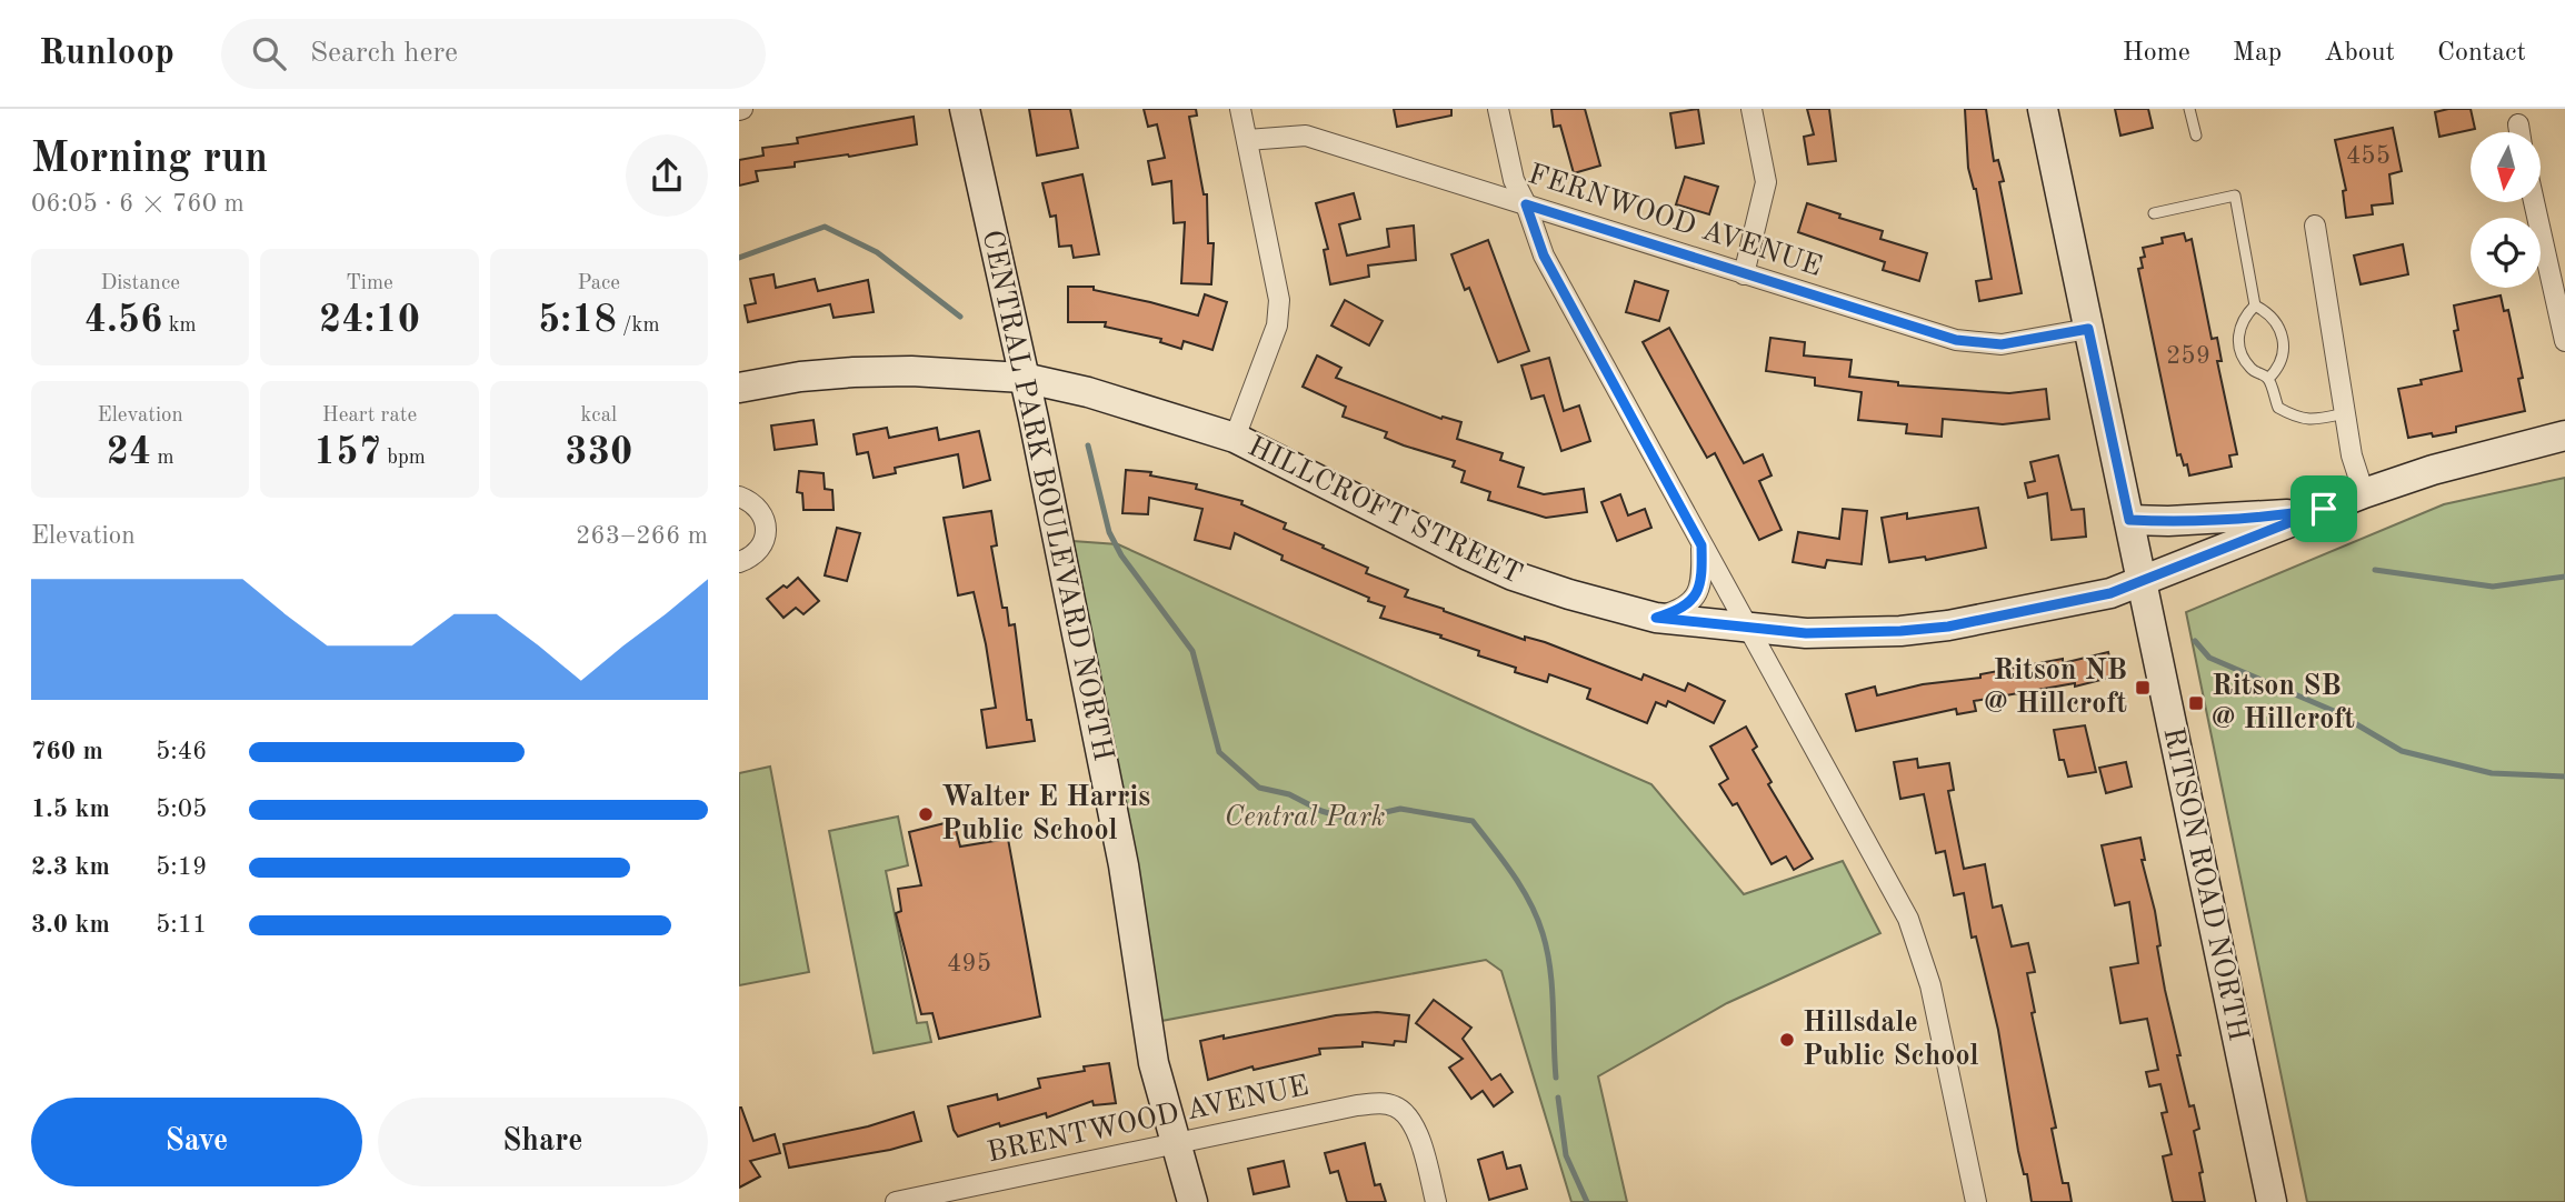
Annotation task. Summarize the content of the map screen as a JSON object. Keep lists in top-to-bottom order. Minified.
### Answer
{"streets":{"street":["FERNWOOD AVENUE","CENTRAL PARK BOULEVARD NORTH","HILLCROFT STREET","RITSON ROAD NORTH","BRENTWOOD AVENUE"]},"crossings":[["FERNWOOD AVENUE","RITSON ROAD NORTH"],["CENTRAL PARK BOULEVARD NORTH","HILLCROFT STREET"],["CENTRAL PARK BOULEVARD NORTH","BRENTWOOD AVENUE"],["HILLCROFT STREET","RITSON ROAD NORTH"]],"parks":["Central Park"],"places":{"transit":["Ritson NB @ Hillcroft","Ritson SB @ Hillcroft"],"other":["Walter E Harris Public School","Hillsdale Public School"]},"house_numbers":["455","259","495"],"north":"bottom","page":{"header":"Runloop","search":"Search here","nav":["Home","Map","About","Contact"],"heading":["Morning run","06:05 · 6 × 760 m"],"stats":[["Distance","4.56 km"],["Time","24:10"],["Pace","5:18 /km"],["Elevation","24 m"],["Heart rate","157 bpm"],["kcal","330"]],"chart":["Elevation","263–266 m"],"list":[{"name":"760 m","note":"5:46"},{"name":"1.5 km","note":"5:05"},{"name":"2.3 km","note":"5:19"},{"name":"3.0 km","note":"5:11"}],"buttons":["Save","Share"]}}
